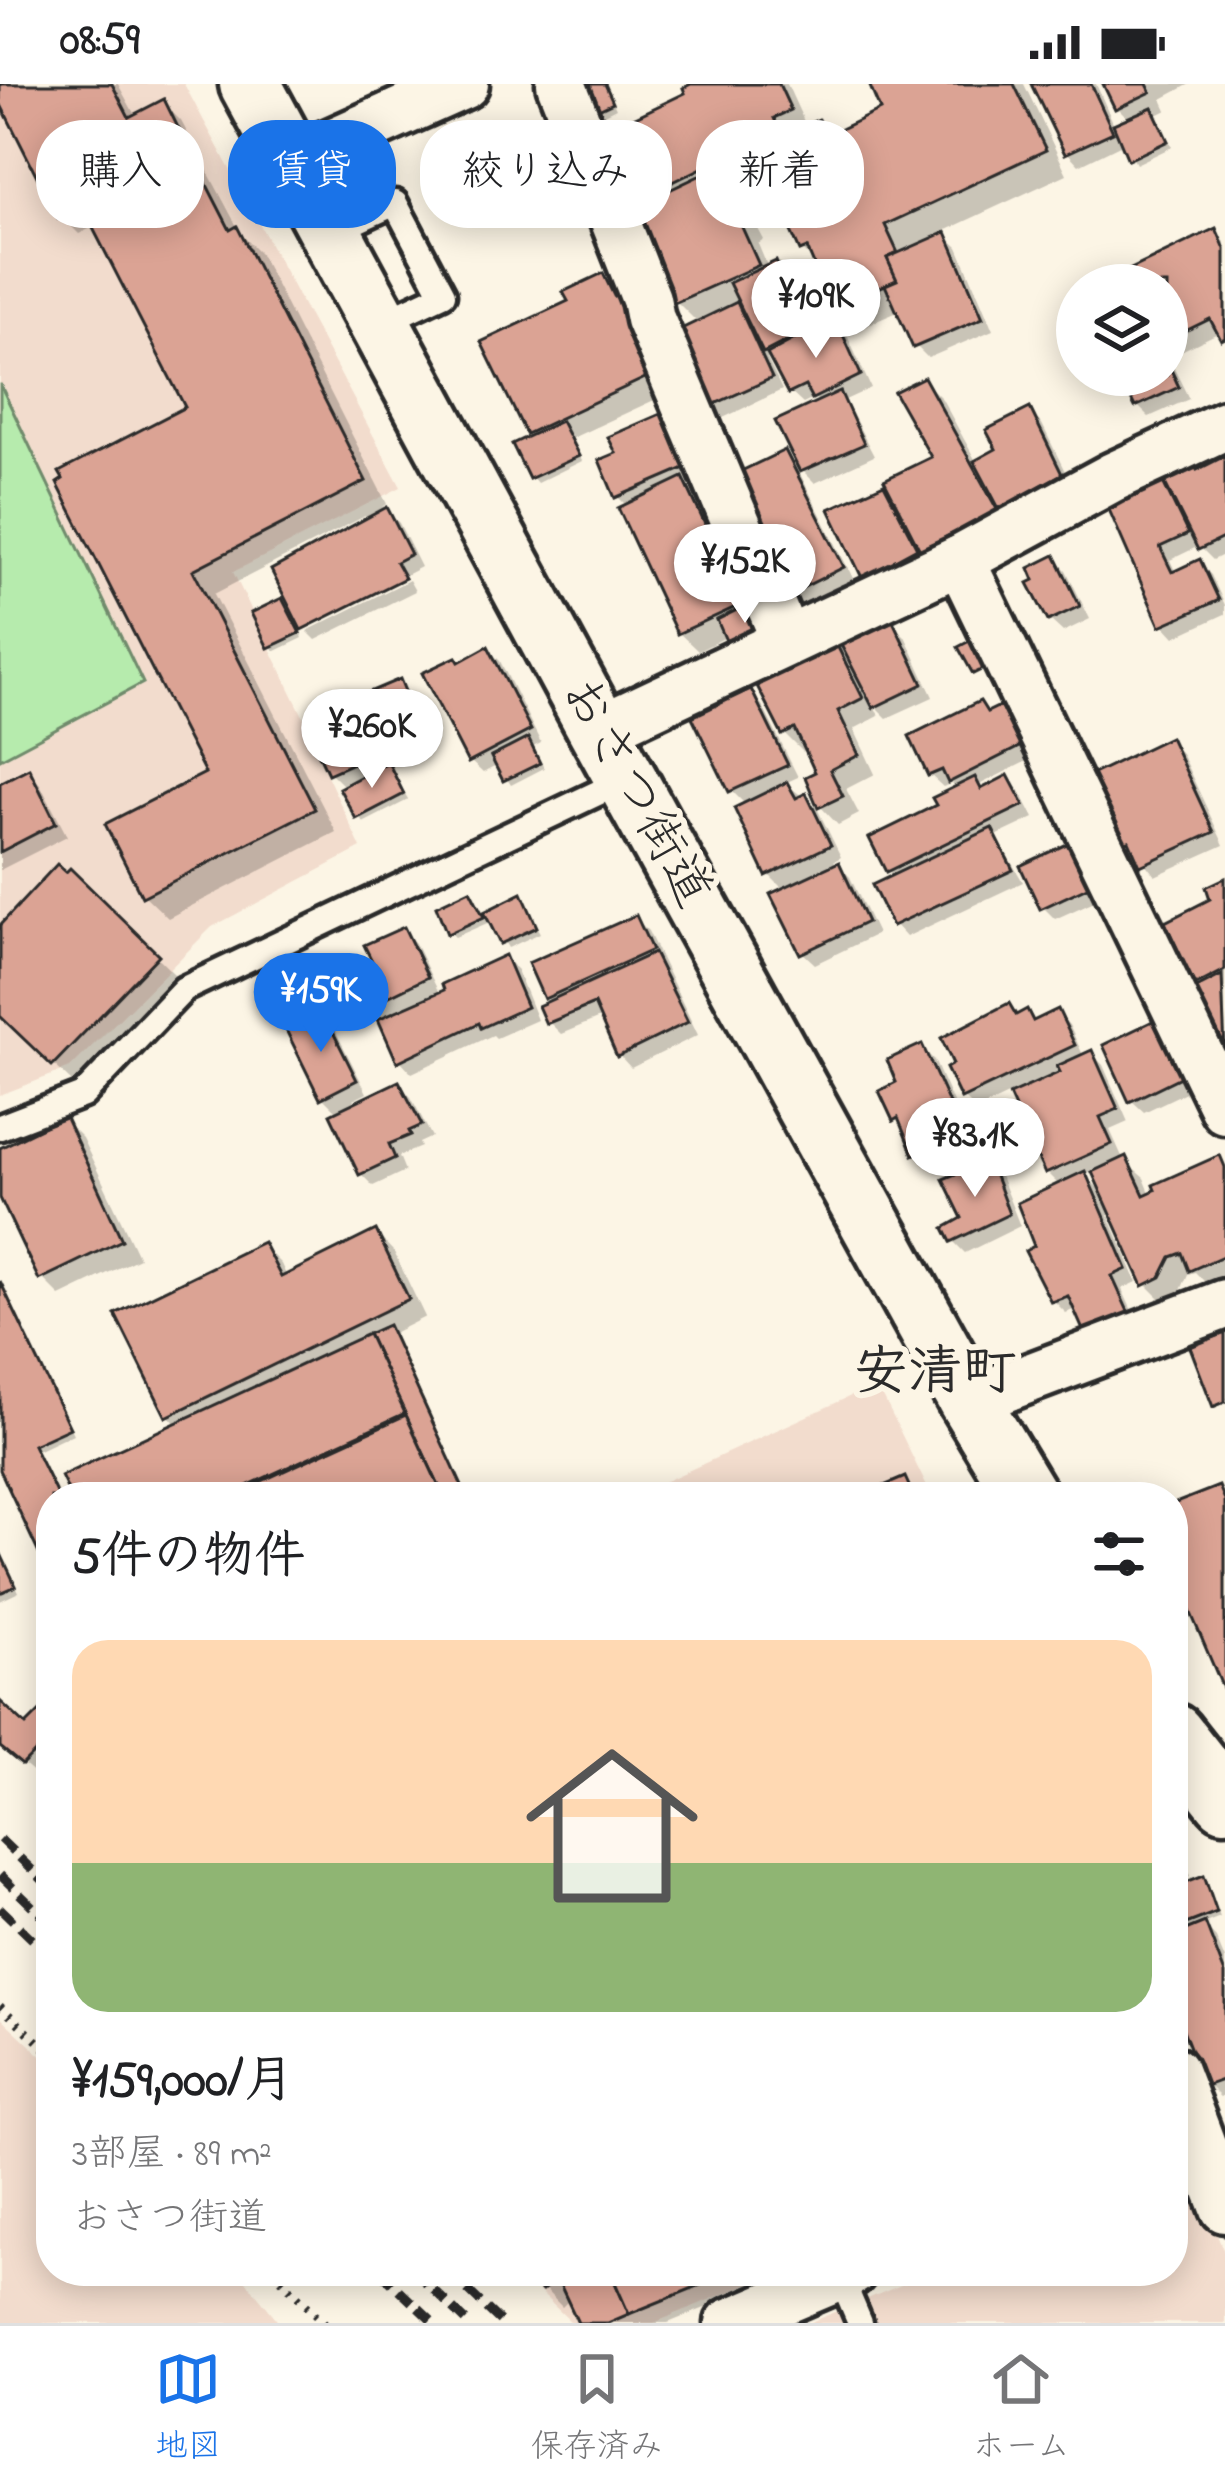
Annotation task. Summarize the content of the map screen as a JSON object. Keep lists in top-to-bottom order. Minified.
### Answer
{"streets":{"street":["おさつ街道"]},"districts":["安清町"],"page":{"status":"08:59","chip":["購入","賃貸","絞り込み","新着"],"price":["¥109K","¥152K","¥260K","¥159K","¥83.1K"],"heading":"5件の物件","list":[{"name":"¥159,000/月","note":"3部屋 · 89 m² · おさつ街道"}],"tabs":["地図","保存済み","ホーム"]}}
